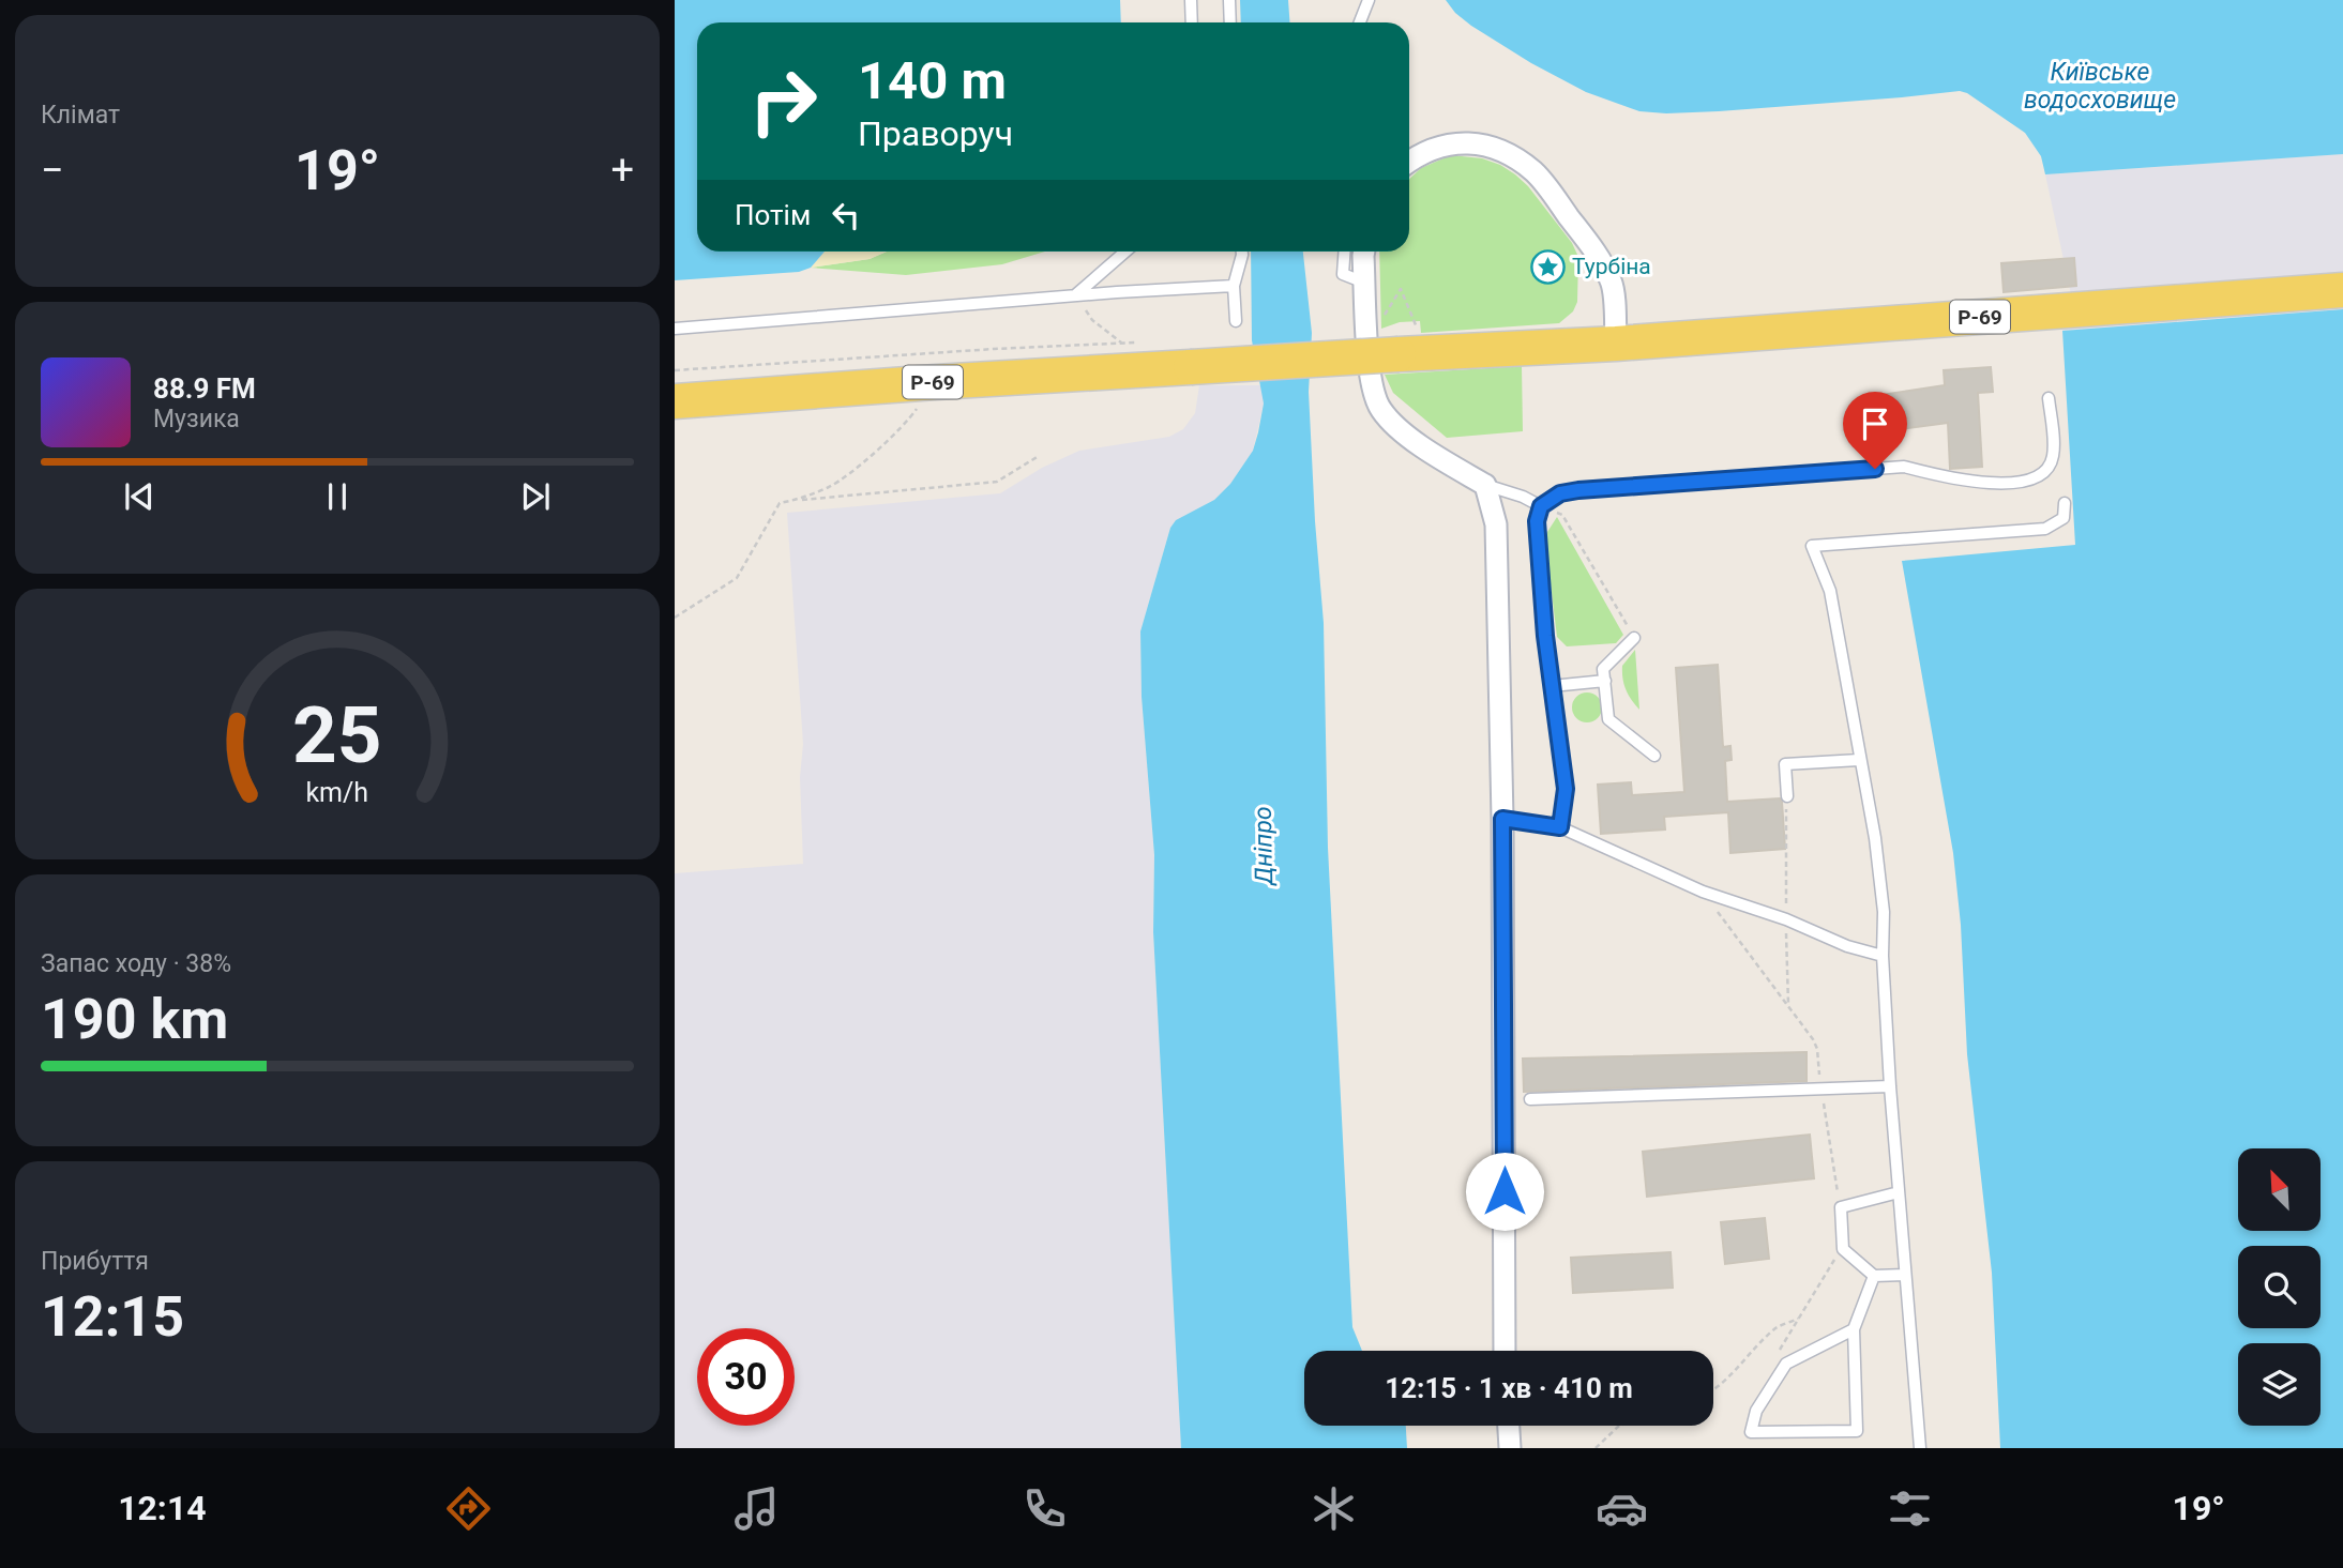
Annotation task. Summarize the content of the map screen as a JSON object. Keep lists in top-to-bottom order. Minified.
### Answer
{"streets":{"main road":["Р-69"]},"water":["Київське водосховище","Дніпро"],"places":{"place":["Турбіна"]},"north":"top left","page":{"tile":["Клімат",["Запас ходу · 38%","190 km"],["Прибуття","12:15"]],"turn":["140 m","Праворуч"],"heat":["−","19°","+"],"then":"Потім","song":["88.9 FM","Музика"],"limit":"30","trip":"12:15 · 1 хв · 410 m","tabs":["12:14","19°"],"gauge":["25","km/h"]}}
